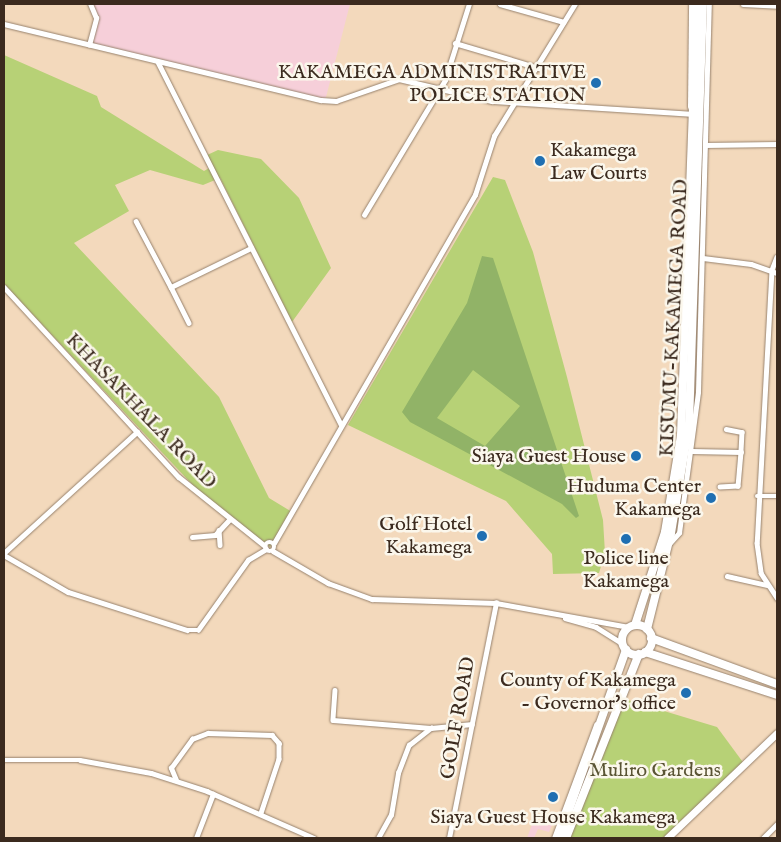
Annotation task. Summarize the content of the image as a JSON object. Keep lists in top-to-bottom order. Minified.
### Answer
{"streets":{"highway":["KISUMU-KAKAMEGA ROAD"],"street":["KHASAKHALA ROAD","GOLF ROAD"]},"parks":["Muliro Gardens"],"places":["KAKAMEGA ADMINISTRATIVE POLICE STATION","Kakamega Law Courts","Siaya Guest House","Huduma Center Kakamega","Golf Hotel Kakamega","Police line Kakamega","County of Kakamega - Governor's office","Siaya Guest House Kakamega"]}
